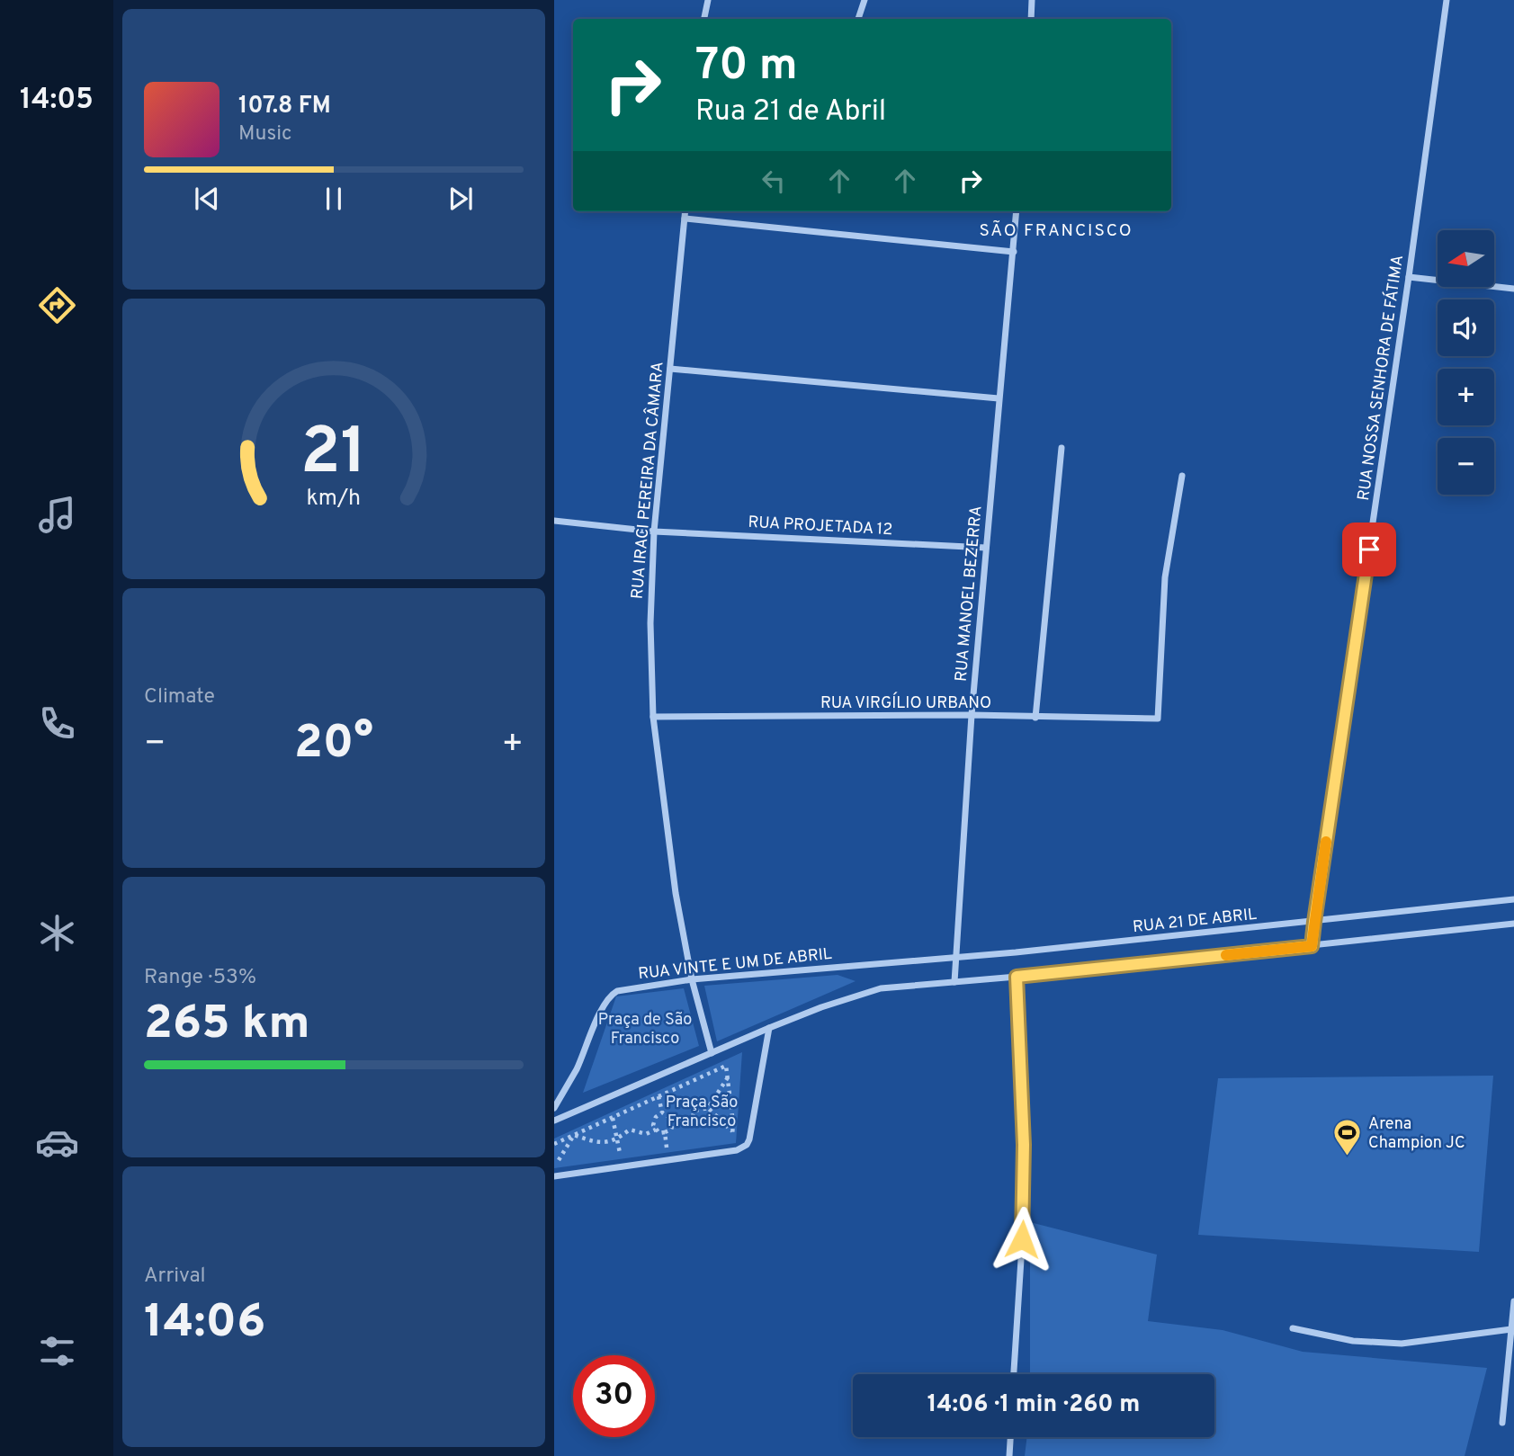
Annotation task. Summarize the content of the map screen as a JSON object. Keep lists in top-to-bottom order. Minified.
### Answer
{"streets":{"street":["RUA NOSSA SENHORA DE FÁTIMA","RUA IRACI PEREIRA DA CÂMARA","RUA PROJETADA 12","RUA MANOEL BEZERRA","RUA VIRGÍLIO URBANO","RUA 21 DE ABRIL","RUA VINTE E UM DE ABRIL"]},"crossings":[["RUA NOSSA SENHORA DE FÁTIMA","RUA 21 DE ABRIL"],["RUA IRACI PEREIRA DA CÂMARA","RUA PROJETADA 12"],["RUA IRACI PEREIRA DA CÂMARA","RUA VIRGÍLIO URBANO"],["RUA IRACI PEREIRA DA CÂMARA","RUA VINTE E UM DE ABRIL"],["RUA PROJETADA 12","RUA MANOEL BEZERRA"],["RUA MANOEL BEZERRA","RUA VIRGÍLIO URBANO"],["RUA MANOEL BEZERRA","RUA 21 DE ABRIL"],["RUA 21 DE ABRIL","RUA VINTE E UM DE ABRIL"]],"districts":["SÃO FRANCISCO"],"parks":["Praça de São Francisco","Praça São Francisco"],"places":{"sports":["Arena Champion JC"]},"north":"left","page":{"tabs":"14:05","turn":["70 m","Rua 21 de Abril"],"song":["107.8 FM","Music"],"map_buttons":["+","−"],"tile":["Climate",["Range · 53%","265 km"],["Arrival","14:06"]],"heat":["−","20°","+"],"limit":"30","trip":"14:06 · 1 min · 260 m","gauge":["21","km/h"]}}
